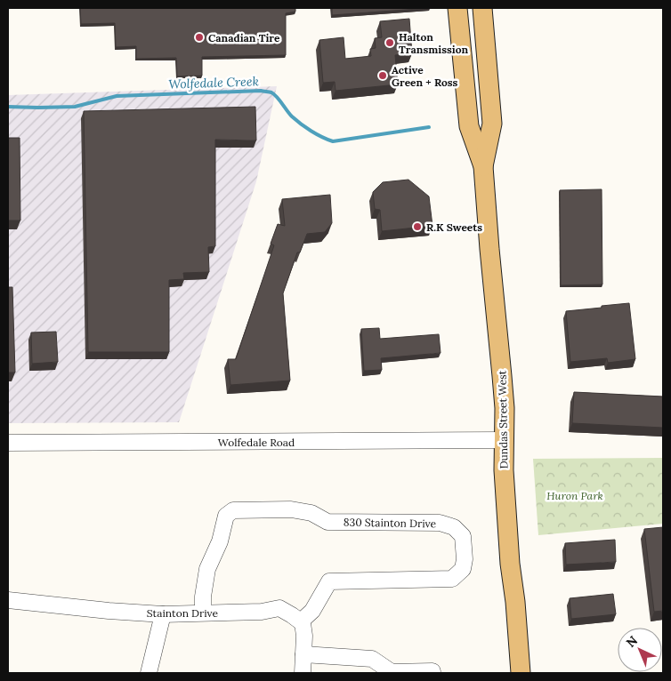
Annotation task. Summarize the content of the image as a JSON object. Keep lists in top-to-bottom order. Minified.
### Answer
{"streets":{"main road":["Dundas Street West"],"street":["Wolfedale Road","830 Stainton Drive","Stainton Drive"]},"crossings":[["Dundas Street West","Wolfedale Road"],["830 Stainton Drive","Stainton Drive"]],"water":["Wolfedale Creek"],"parks":["Huron Park"],"places":["Canadian Tire","Halton Transmission","Active Green + Ross","R.K Sweets"],"north":"top left"}
